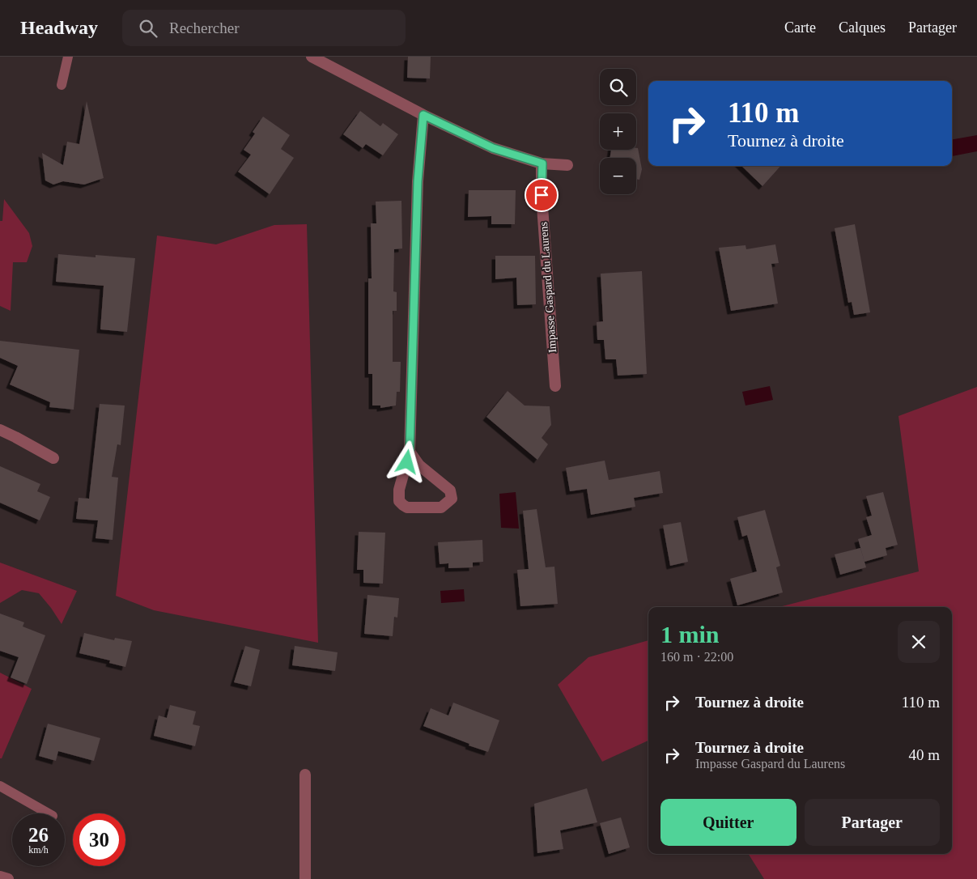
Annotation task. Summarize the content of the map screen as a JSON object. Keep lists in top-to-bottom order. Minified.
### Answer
{"streets":{"street":["Impasse Gaspard du Laurens"]},"page":{"header":"Headway","search":"Rechercher","nav":["Carte","Calques","Partager"],"map_buttons":["+","−"],"turn":["110 m","Tournez à droite"],"heading":["1 min","160 m · 22:00"],"list":[{"name":"Tournez à droite","value":"110 m"},{"name":"Tournez à droite","note":"Impasse Gaspard du Laurens","value":"40 m"}],"buttons":["Quitter","Partager"],"speed":"26 km/h","limit":"30"}}
